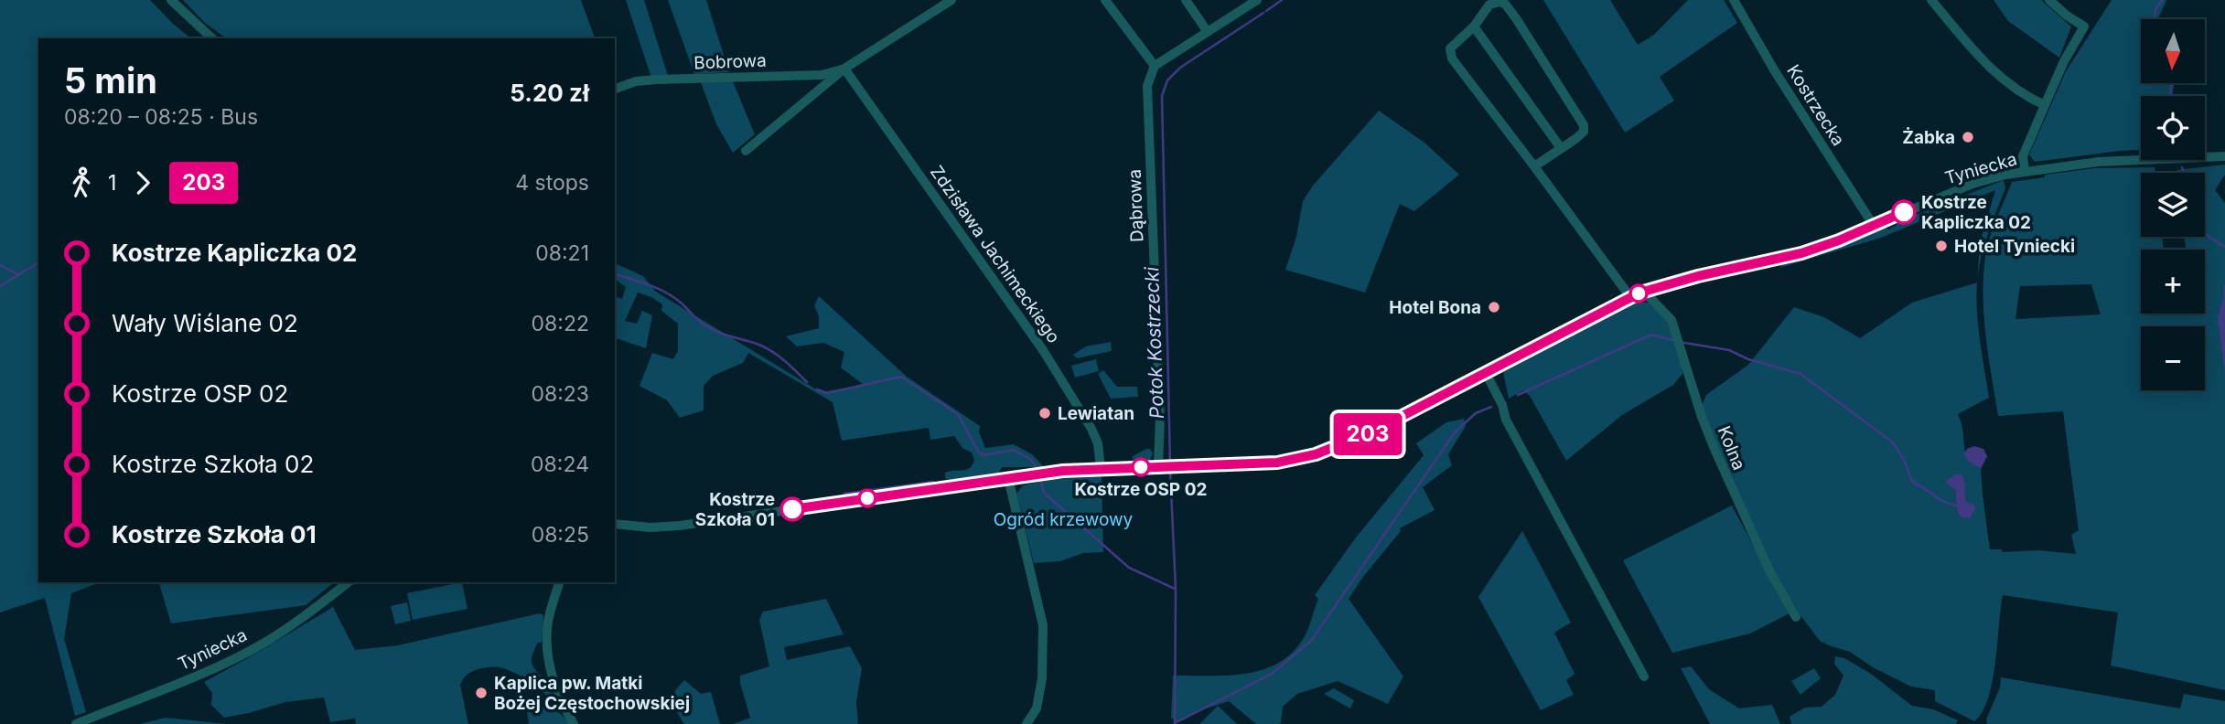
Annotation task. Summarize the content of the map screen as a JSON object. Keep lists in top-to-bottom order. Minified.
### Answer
{"streets":{"street":["Bobrowa","Kostrzecka","Tyniecka","Dąbrowa","Zdzisława Jachimeckiego","Kolna"]},"crossings":[["Bobrowa","Zdzisława Jachimeckiego"],["Kostrzecka","Tyniecka"],["Tyniecka","Dąbrowa"],["Tyniecka","Zdzisława Jachimeckiego"],["Tyniecka","Kolna"]],"water":["Potok Kostrzecki"],"parks":["Ogród krzewowy"],"places":["Żabka","Kostrze Kapliczka 02","Hotel Tyniecki","Hotel Bona","Lewiatan","Kostrze OSP 02","Kostrze Szkoła 01","Kaplica pw. Matki Bożej Częstochowskiej"],"lines":["bus line 203"],"north":"bottom","page":{"on_map":"203","map_buttons":["+","−"],"heading":["5 min","08:20 – 08:25 · Bus","5.20 zł"],"legs":["1","203","4 stops"],"list":[{"name":"Kostrze Kapliczka 02","value":"08:21"},{"name":"Wały Wiślane 02","value":"08:22"},{"name":"Kostrze OSP 02","value":"08:23"},{"name":"Kostrze Szkoła 02","value":"08:24"},{"name":"Kostrze Szkoła 01","value":"08:25"}]}}
